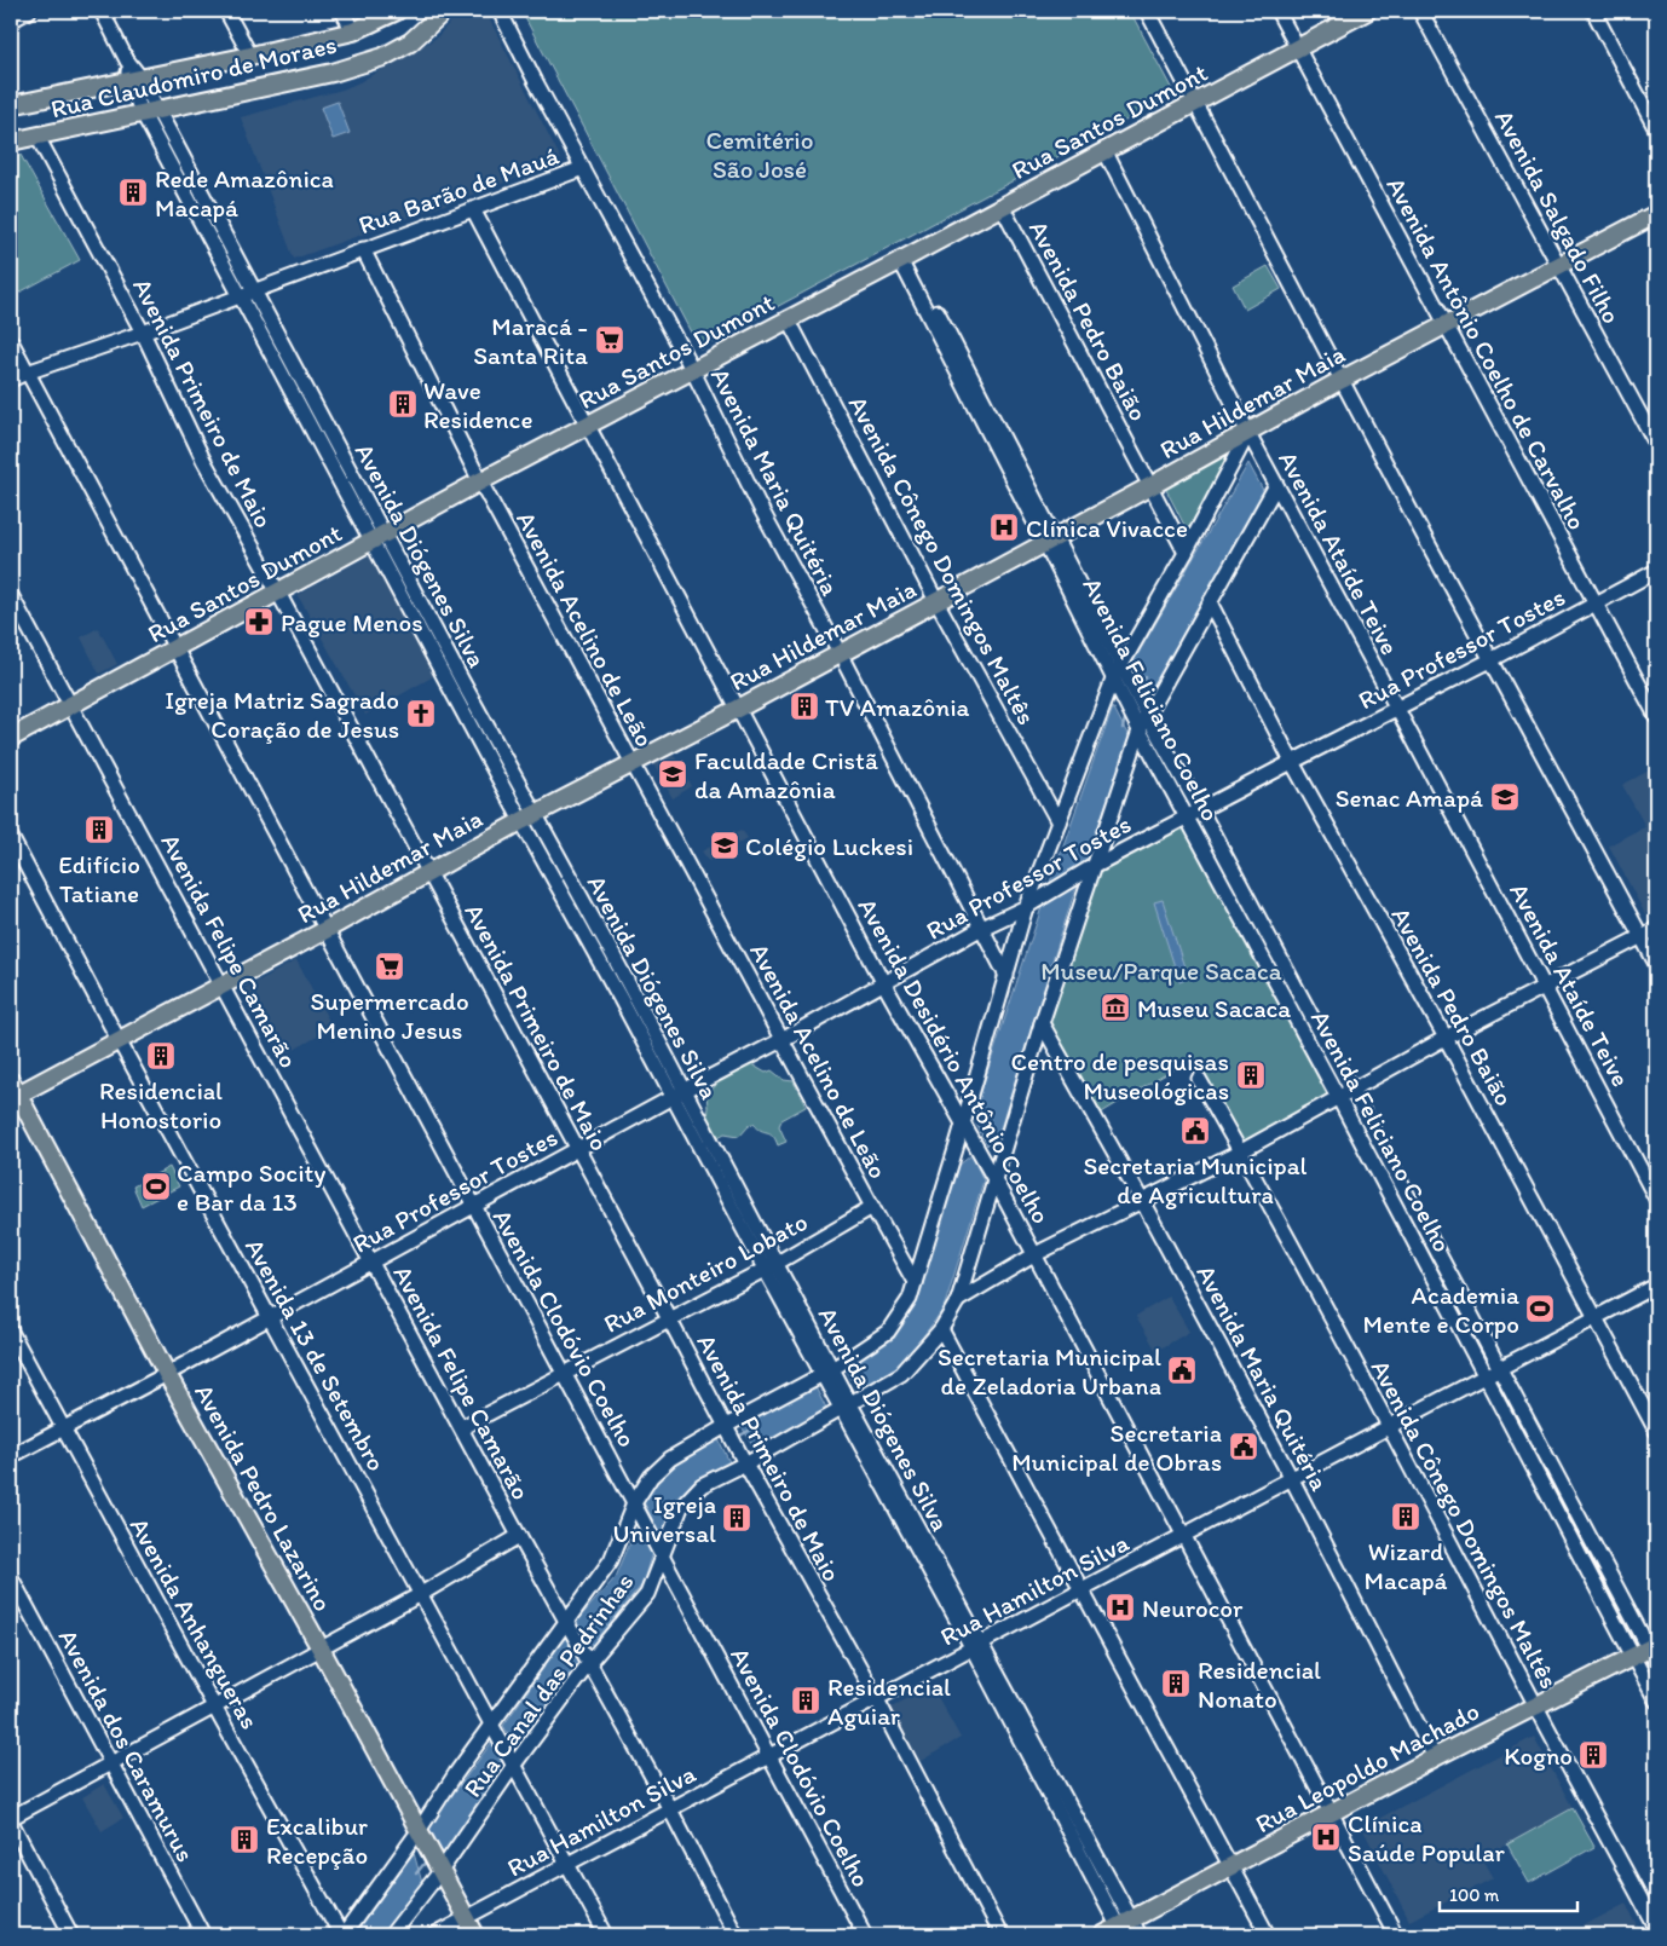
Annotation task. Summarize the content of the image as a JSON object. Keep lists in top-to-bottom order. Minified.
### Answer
{"streets":{"main road":["Rua Claudomiro de Moraes","Rua Santos Dumont","Rua Hildemar Maia","Avenida Pedro Lazarino","Rua Leopoldo Machado"],"street":["Rua Barão de Mauá","Avenida Salgado Filho","Avenida Pedro Baião","Avenida Antônio Coelho de Carvalho","Avenida Primeiro de Maio","Avenida Maria Quitéria","Avenida Ataíde Teive","Avenida Diógenes Silva","Avenida Cônego Domingos Maltês","Avenida Acelino de Leão","Rua Professor Tostes","Avenida Feliciano Coelho","Avenida Felipe Camarão","Avenida Desidério Antônio Coelho","Rua Monteiro Lobato","Avenida Clodóvio Coelho","Avenida 13 de Setembro","Rua Hamilton Silva","Avenida Anhangueras","Rua Canal das Pedrinhas","Avenida dos Caramurus"]},"crossings":[["Rua Claudomiro de Moraes","Avenida Primeiro de Maio"],["Rua Claudomiro de Moraes","Avenida Diógenes Silva"],["Rua Santos Dumont","Avenida Pedro Baião"],["Rua Santos Dumont","Avenida Antônio Coelho de Carvalho"],["Rua Santos Dumont","Avenida Primeiro de Maio"],["Rua Santos Dumont","Avenida Maria Quitéria"],["Rua Santos Dumont","Avenida Ataíde Teive"],["Rua Santos Dumont","Avenida Diógenes Silva"],["Rua Santos Dumont","Avenida Cônego Domingos Maltês"],["Rua Santos Dumont","Avenida Acelino de Leão"],["Rua Santos Dumont","Avenida Feliciano Coelho"],["Rua Santos Dumont","Avenida Felipe Camarão"],["Rua Santos Dumont","Avenida Desidério Antônio Coelho"],["Rua Santos Dumont","Avenida Clodóvio Coelho"],["Rua Barão de Mauá","Avenida Primeiro de Maio"],["Rua Barão de Mauá","Avenida Maria Quitéria"],["Rua Barão de Mauá","Avenida Diógenes Silva"],["Rua Barão de Mauá","Avenida Acelino de Leão"],["Rua Barão de Mauá","Avenida Desidério Antônio Coelho"],["Rua Barão de Mauá","Avenida Clodóvio Coelho"],["Avenida Salgado Filho","Rua Hildemar Maia"],["Avenida Pedro Baião","Rua Hildemar Maia"],["Avenida Pedro Baião","Rua Professor Tostes"],["Avenida Pedro Baião","Rua Hamilton Silva"],["Avenida Pedro Baião","Rua Canal das Pedrinhas"],["Avenida Antônio Coelho de Carvalho","Rua Hildemar Maia"],["Avenida Antônio Coelho de Carvalho","Rua Professor Tostes"],["Rua Hildemar Maia","Avenida Primeiro de Maio"],["Rua Hildemar Maia","Avenida Maria Quitéria"],["Rua Hildemar Maia","Avenida Ataíde Teive"],["Rua Hildemar Maia","Avenida Diógenes Silva"],["Rua Hildemar Maia","Avenida Cônego Domingos Maltês"],["Rua Hildemar Maia","Avenida Acelino de Leão"],["Rua Hildemar Maia","Avenida Feliciano Coelho"],["Rua Hildemar Maia","Avenida Felipe Camarão"],["Rua Hildemar Maia","Avenida Desidério Antônio Coelho"],["Rua Hildemar Maia","Avenida Clodóvio Coelho"],["Rua Hildemar Maia","Avenida 13 de Setembro"],["Rua Hildemar Maia","Avenida Pedro Lazarino"],["Rua Hildemar Maia","Rua Canal das Pedrinhas"],["Avenida Primeiro de Maio","Rua Professor Tostes"],["Avenida Primeiro de Maio","Rua Monteiro Lobato"],["Avenida Primeiro de Maio","Rua Hamilton Silva"],["Avenida Primeiro de Maio","Rua Canal das Pedrinhas"],["Avenida Maria Quitéria","Rua Professor Tostes"],["Avenida Maria Quitéria","Rua Hamilton Silva"],["Avenida Maria Quitéria","Rua Canal das Pedrinhas"],["Avenida Maria Quitéria","Rua Leopoldo Machado"],["Avenida Ataíde Teive","Rua Professor Tostes"],["Avenida Ataíde Teive","Rua Canal das Pedrinhas"],["Avenida Diógenes Silva","Rua Professor Tostes"],["Avenida Diógenes Silva","Rua Monteiro Lobato"],["Avenida Diógenes Silva","Rua Hamilton Silva"],["Avenida Diógenes Silva","Rua Canal das Pedrinhas"],["Avenida Diógenes Silva","Rua Leopoldo Machado"],["Avenida Cônego Domingos Maltês","Rua Hamilton Silva"],["Avenida Cônego Domingos Maltês","Rua Canal das Pedrinhas"],["Avenida Cônego Domingos Maltês","Rua Leopoldo Machado"],["Avenida Acelino de Leão","Rua Professor Tostes"],["Avenida Acelino de Leão","Rua Monteiro Lobato"],["Avenida Acelino de Leão","Rua Canal das Pedrinhas"],["Rua Professor Tostes","Avenida Feliciano Coelho"],["Rua Professor Tostes","Avenida Felipe Camarão"],["Rua Professor Tostes","Avenida Desidério Antônio Coelho"],["Rua Professor Tostes","Avenida Clodóvio Coelho"],["Rua Professor Tostes","Avenida 13 de Setembro"],["Rua Professor Tostes","Avenida Pedro Lazarino"],["Rua Professor Tostes","Avenida Anhangueras"],["Rua Professor Tostes","Rua Canal das Pedrinhas"],["Avenida Feliciano Coelho","Rua Hamilton Silva"],["Avenida Feliciano Coelho","Rua Canal das Pedrinhas"],["Avenida Feliciano Coelho","Rua Leopoldo Machado"],["Avenida Felipe Camarão","Rua Monteiro Lobato"],["Avenida Felipe Camarão","Rua Hamilton Silva"],["Avenida Felipe Camarão","Rua Canal das Pedrinhas"],["Avenida Desidério Antônio Coelho","Rua Hamilton Silva"],["Avenida Desidério Antônio Coelho","Rua Canal das Pedrinhas"],["Avenida Desidério Antônio Coelho","Rua Leopoldo Machado"],["Rua Monteiro Lobato","Avenida Clodóvio Coelho"],["Avenida Clodóvio Coelho","Rua Hamilton Silva"],["Avenida Clodóvio Coelho","Rua Canal das Pedrinhas"],["Avenida 13 de Setembro","Rua Canal das Pedrinhas"],["Avenida Pedro Lazarino","Rua Hamilton Silva"],["Avenida Pedro Lazarino","Rua Canal das Pedrinhas"],["Avenida Anhangueras","Rua Canal das Pedrinhas"]],"parks":["Cemitério São José","Museu/Parque Sacaca"],"places":{"building":["Rede Amazônica Macapá","Wave Residence","TV Amazônia","Edifício Tatiane","Residencial Honostorio","Centro de pesquisas Museológicas","Wizard Macapá","Igreja Universal","Residencial Nonato","Residencial Aguiar","Kogno","Excalibur Recepção"],"supermarket":["Maracá - Santa Rita","Supermercado Menino Jesus"],"hospital":["Clínica Vivacce","Neurocor","Clínica Saúde Popular"],"pharmacy":["Pague Menos"],"church":["Igreja Matriz Sagrado Coração de Jesus"],"school or university":["Faculdade Cristã da Amazônia","Senac Amapá","Colégio Luckesi"],"museum":["Museu Sacaca"],"public building":["Secretaria Municipal de Agricultura","Secretaria Municipal de Zeladoria Urbana","Secretaria Municipal de Obras"],"sports":["Campo Socity e Bar da 13","Academia Mente e Corpo"]},"scale_bar":"100 m"}
